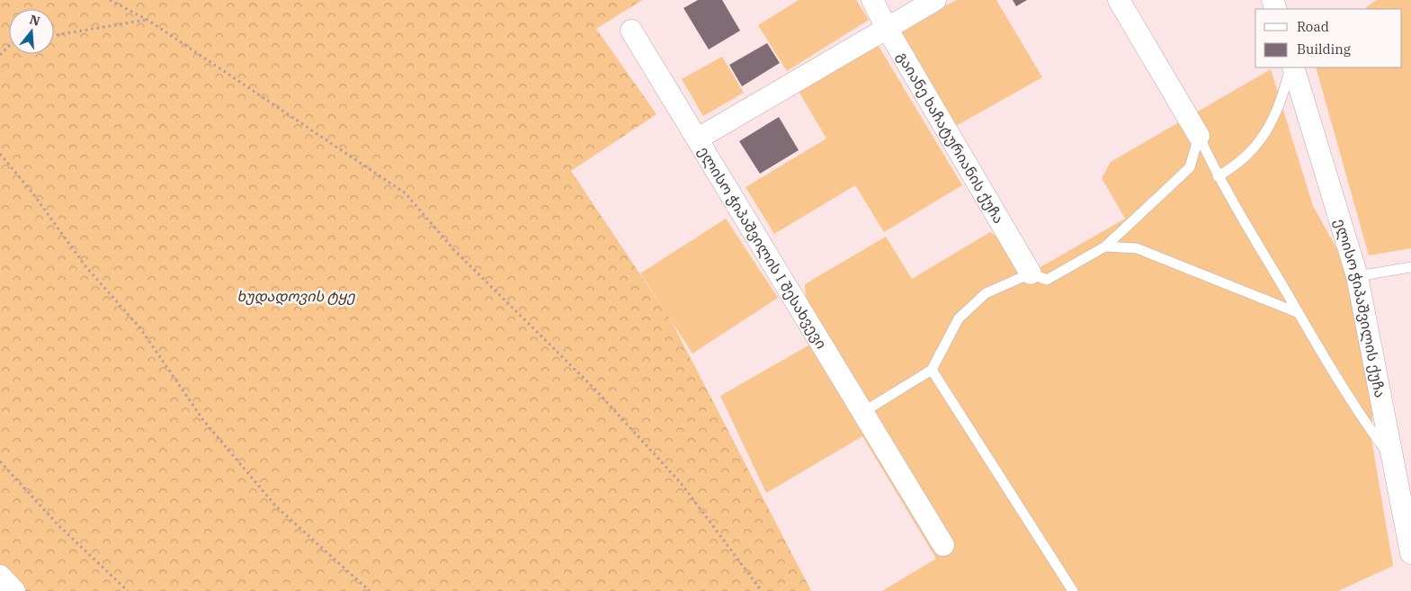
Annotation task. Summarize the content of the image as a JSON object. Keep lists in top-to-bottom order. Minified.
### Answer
{"streets":{"street":["გაიანე ხაჩატურიანის ქუჩა","ელისო ჭიპაშვილის I შესახვევი","ელისო ჭიპაშვილის ქუჩა"]},"crossings":[["გაიანე ხაჩატურიანის ქუჩა","ელისო ჭიპაშვილის I შესახვევი"]],"parks":["ხუდადოვის ტყე"],"legend":["Road","Building"],"north":"top"}
